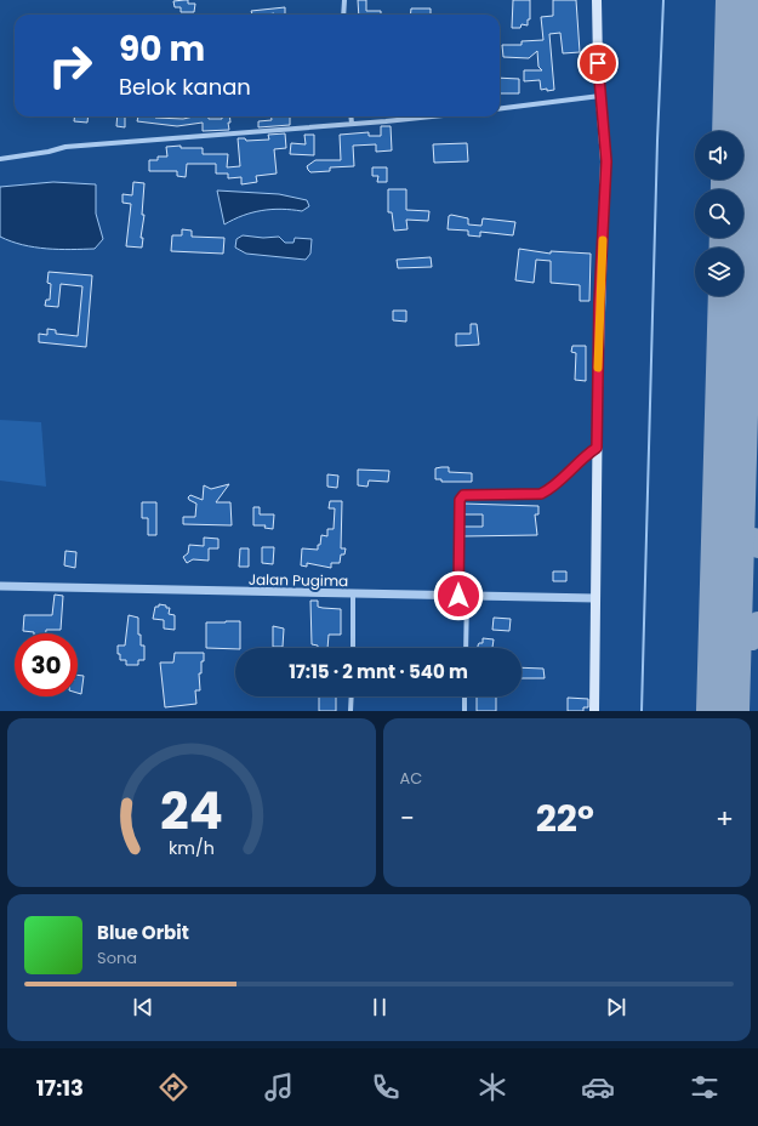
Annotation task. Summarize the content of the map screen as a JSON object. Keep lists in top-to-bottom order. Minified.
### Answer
{"streets":{"street":["Jalan Pugima"]},"page":{"turn":["90 m","Belok kanan"],"limit":"30","trip":"17:15 · 2 mnt · 540 m","tile":"AC","heat":["−","22°","+"],"song":["Blue Orbit","Sona"],"tabs":"17:13","gauge":["24","km/h"]}}
